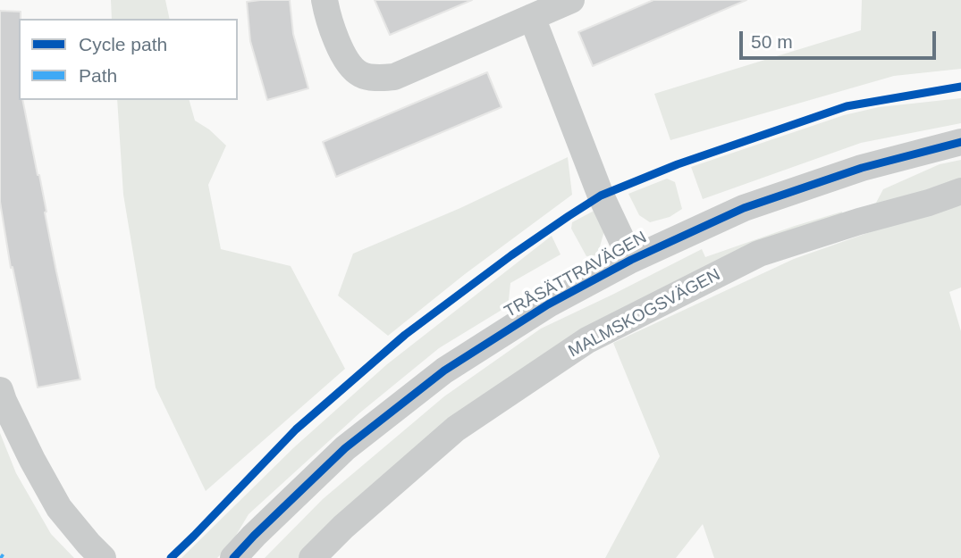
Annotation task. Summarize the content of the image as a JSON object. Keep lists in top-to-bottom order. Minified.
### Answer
{"streets":{"street":["TRÅSÄTTRAVÄGEN","MALMSKOGSVÄGEN"]},"legend":["Cycle path","Path"],"scale_bar":"50 m"}
